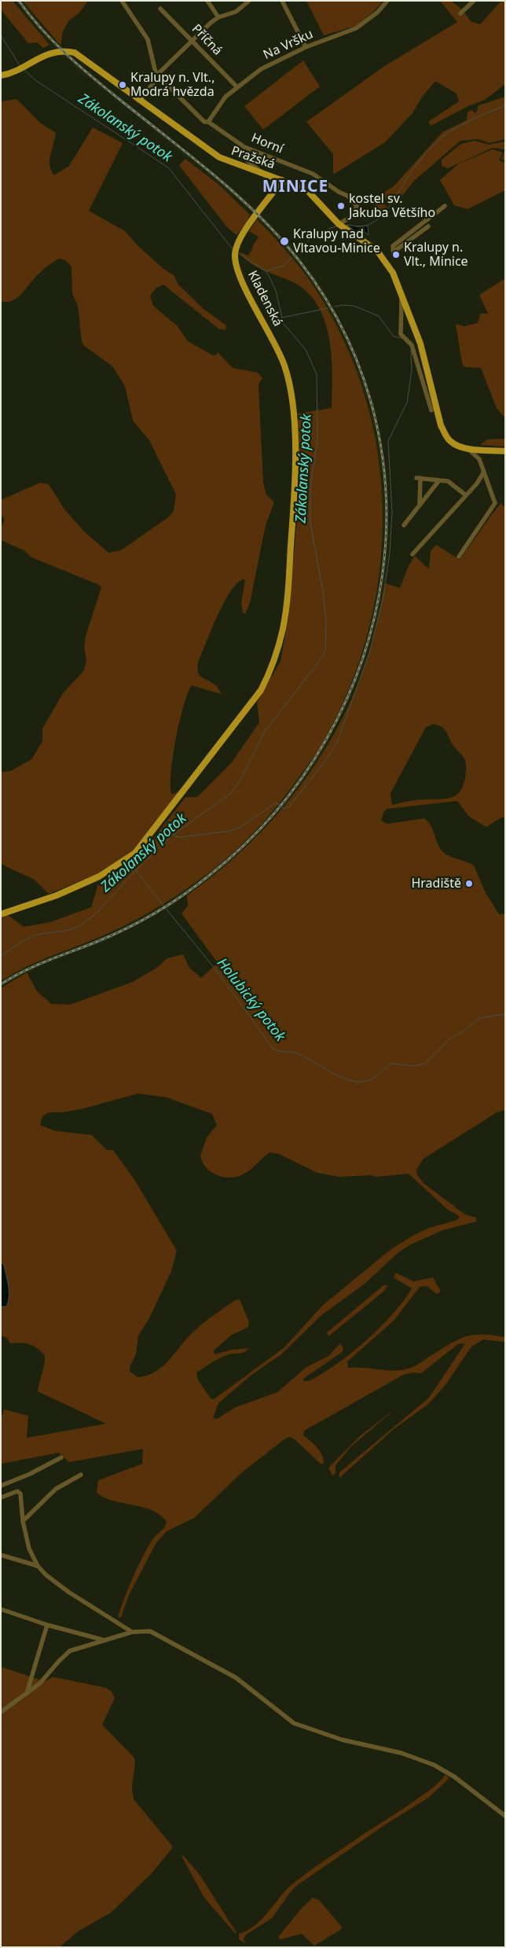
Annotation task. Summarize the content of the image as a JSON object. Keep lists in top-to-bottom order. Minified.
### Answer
{"streets":{"main road":["Pražská","Kladenská"],"street":["Příčná","Na Vršku","Horní"]},"crossings":[["Příčná","Na Vršku"],["Na Vršku","Horní"],["Horní","Pražská"],["Pražská","Kladenská"]],"districts":["MINICE"],"water":["Zákolanský potok","Holubický potok"],"places":["Kralupy n. Vlt., Modrá hvězda","kostel sv. Jakuba Většího","Kralupy nad Vltavou-Minice","Kralupy n. Vlt., Minice","Hradiště"]}
